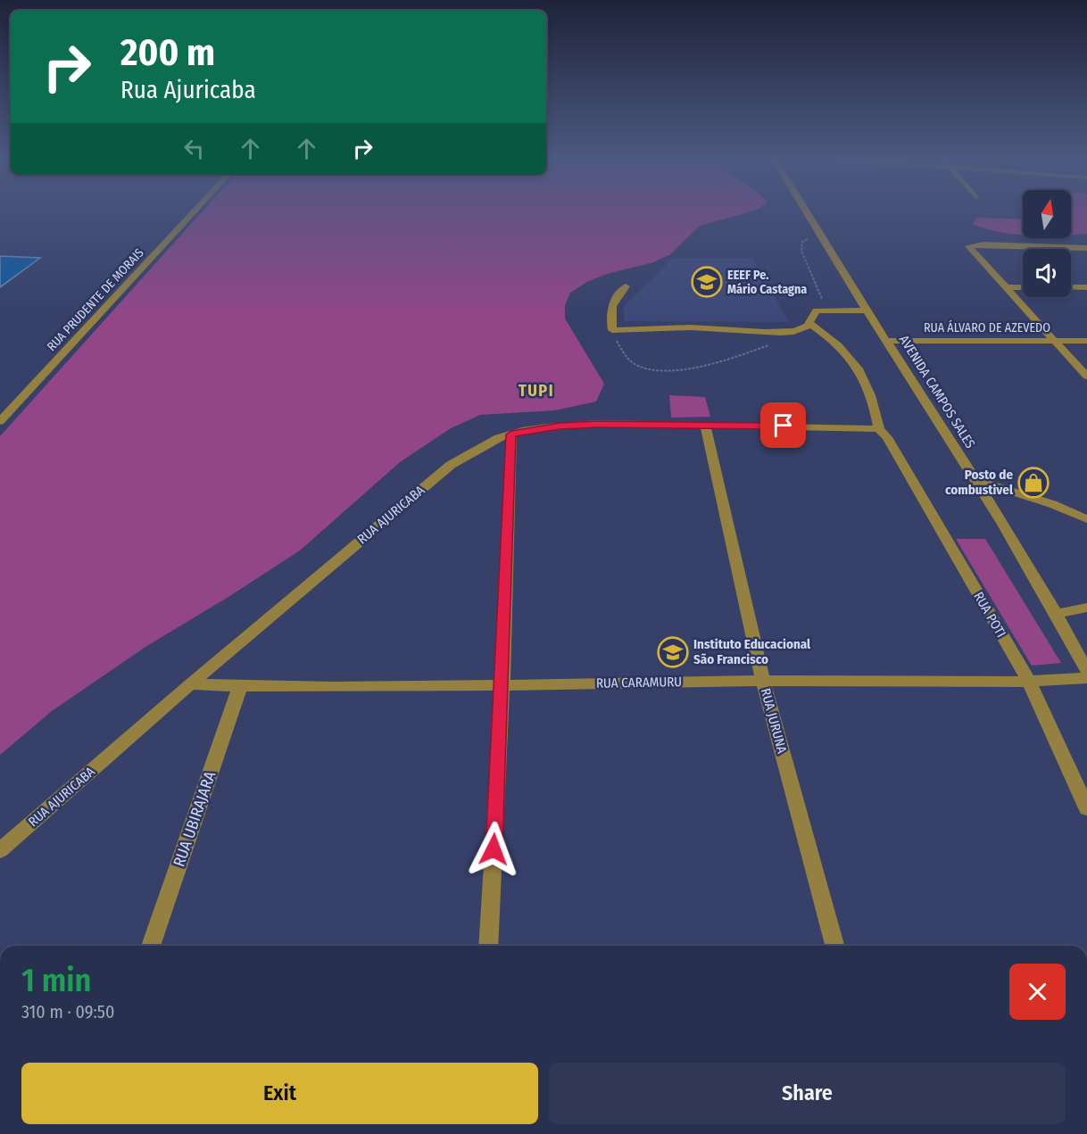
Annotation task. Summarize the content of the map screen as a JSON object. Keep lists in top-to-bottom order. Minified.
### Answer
{"streets":{"street":["RUA PRUDENTE DE MORAIS","RUA ÁLVARO DE AZEVEDO","AVENIDA CAMPOS SALES","RUA AJURICABA","RUA POTI","RUA CARAMURU","RUA JURUNA","RUA UBIRAJARA"]},"crossings":[["RUA ÁLVARO DE AZEVEDO","AVENIDA CAMPOS SALES"],["RUA AJURICABA","RUA POTI"],["RUA AJURICABA","RUA CARAMURU"],["RUA AJURICABA","RUA JURUNA"],["RUA POTI","RUA CARAMURU"],["RUA CARAMURU","RUA JURUNA"],["RUA CARAMURU","RUA UBIRAJARA"]],"districts":["TUPI"],"places":{"school or university":["EEEF Pe. Mário Castagna","Instituto Educacional São Francisco"],"shop":["Posto de combustivel"]},"north":"top","page":{"turn":["200 m","Rua Ajuricaba"],"heading":["1 min","310 m · 09:50"],"buttons":["Exit","Share"]}}
